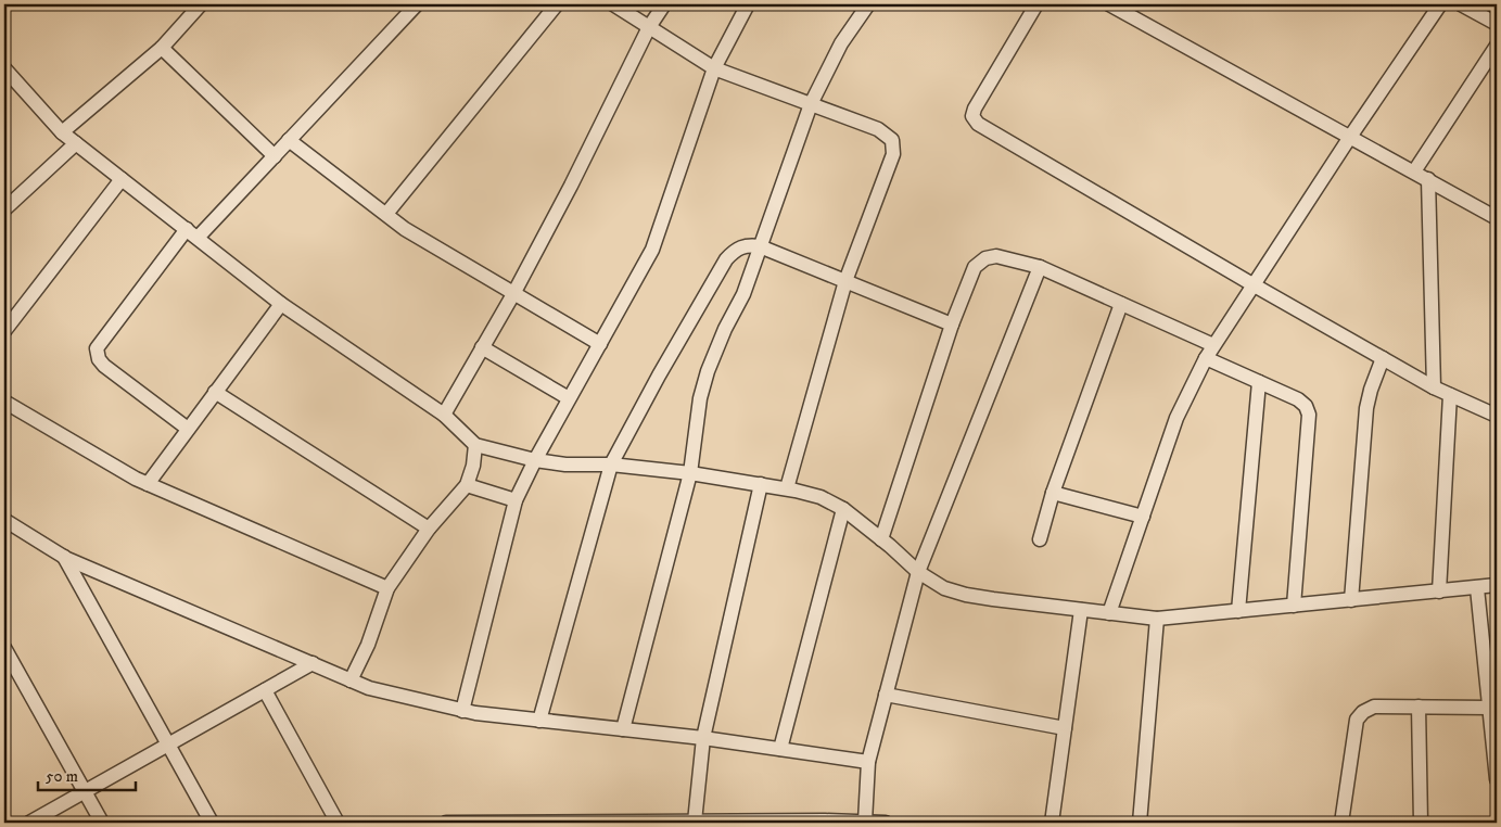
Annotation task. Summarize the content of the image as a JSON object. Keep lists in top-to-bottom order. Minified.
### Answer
{"scale_bar":"50 m"}
